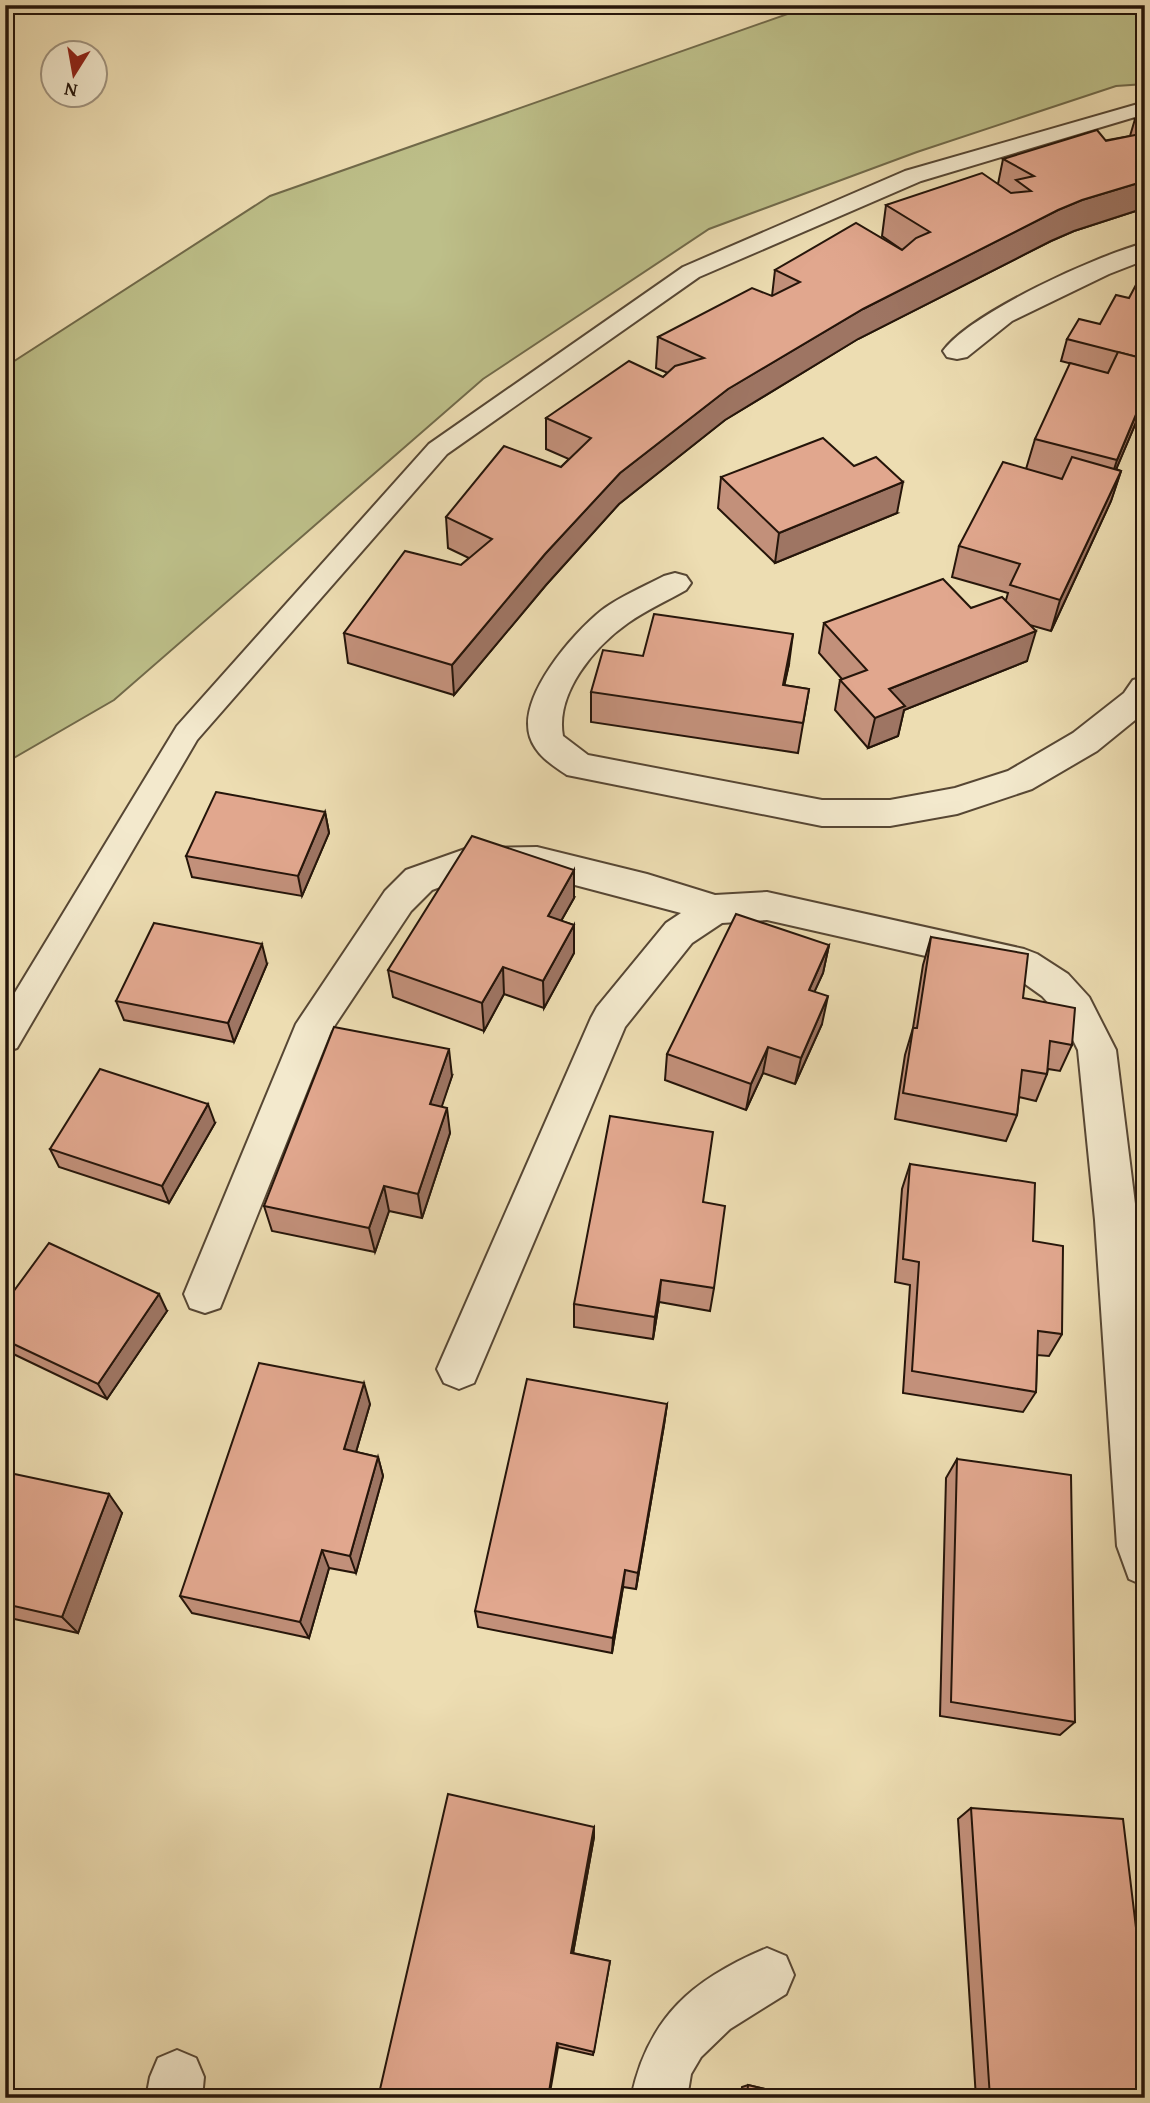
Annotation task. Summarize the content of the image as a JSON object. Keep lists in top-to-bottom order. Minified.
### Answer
{"north":"bottom"}
